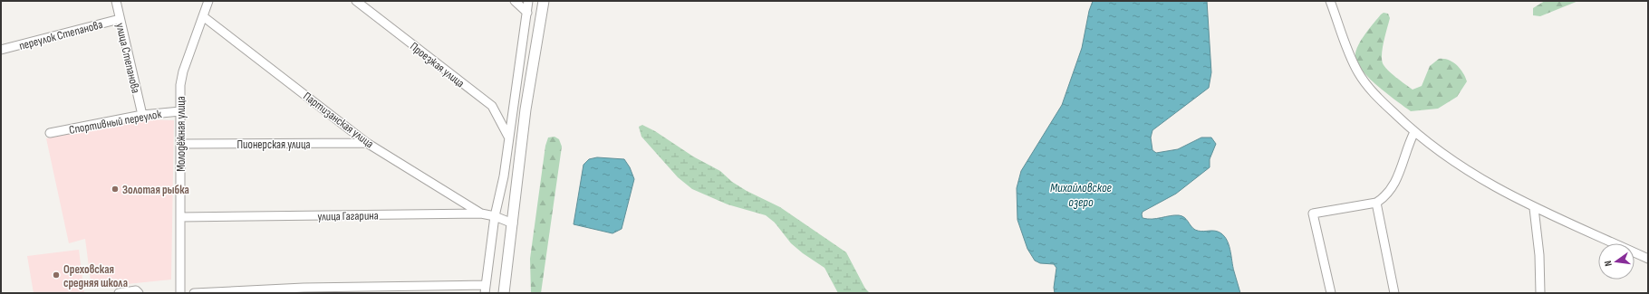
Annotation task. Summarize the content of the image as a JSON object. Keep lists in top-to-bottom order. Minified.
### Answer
{"streets":{"street":["переулок Степанова","улица Степанова","Проезжая улица","Партизанская улица","Спортивный переулок","Молодёжная улица","Пионерская улица","улица Гагарина"]},"crossings":[["переулок Степанова","улица Степанова"],["улица Степанова","Спортивный переулок"],["Партизанская улица","Молодёжная улица"],["Партизанская улица","Пионерская улица"],["Партизанская улица","улица Гагарина"],["Спортивный переулок","Молодёжная улица"],["Молодёжная улица","Пионерская улица"],["Молодёжная улица","улица Гагарина"]],"water":["Михайловское озеро"],"places":["Золотая рыбка","Ореховская средняя школа"],"north":"left"}
